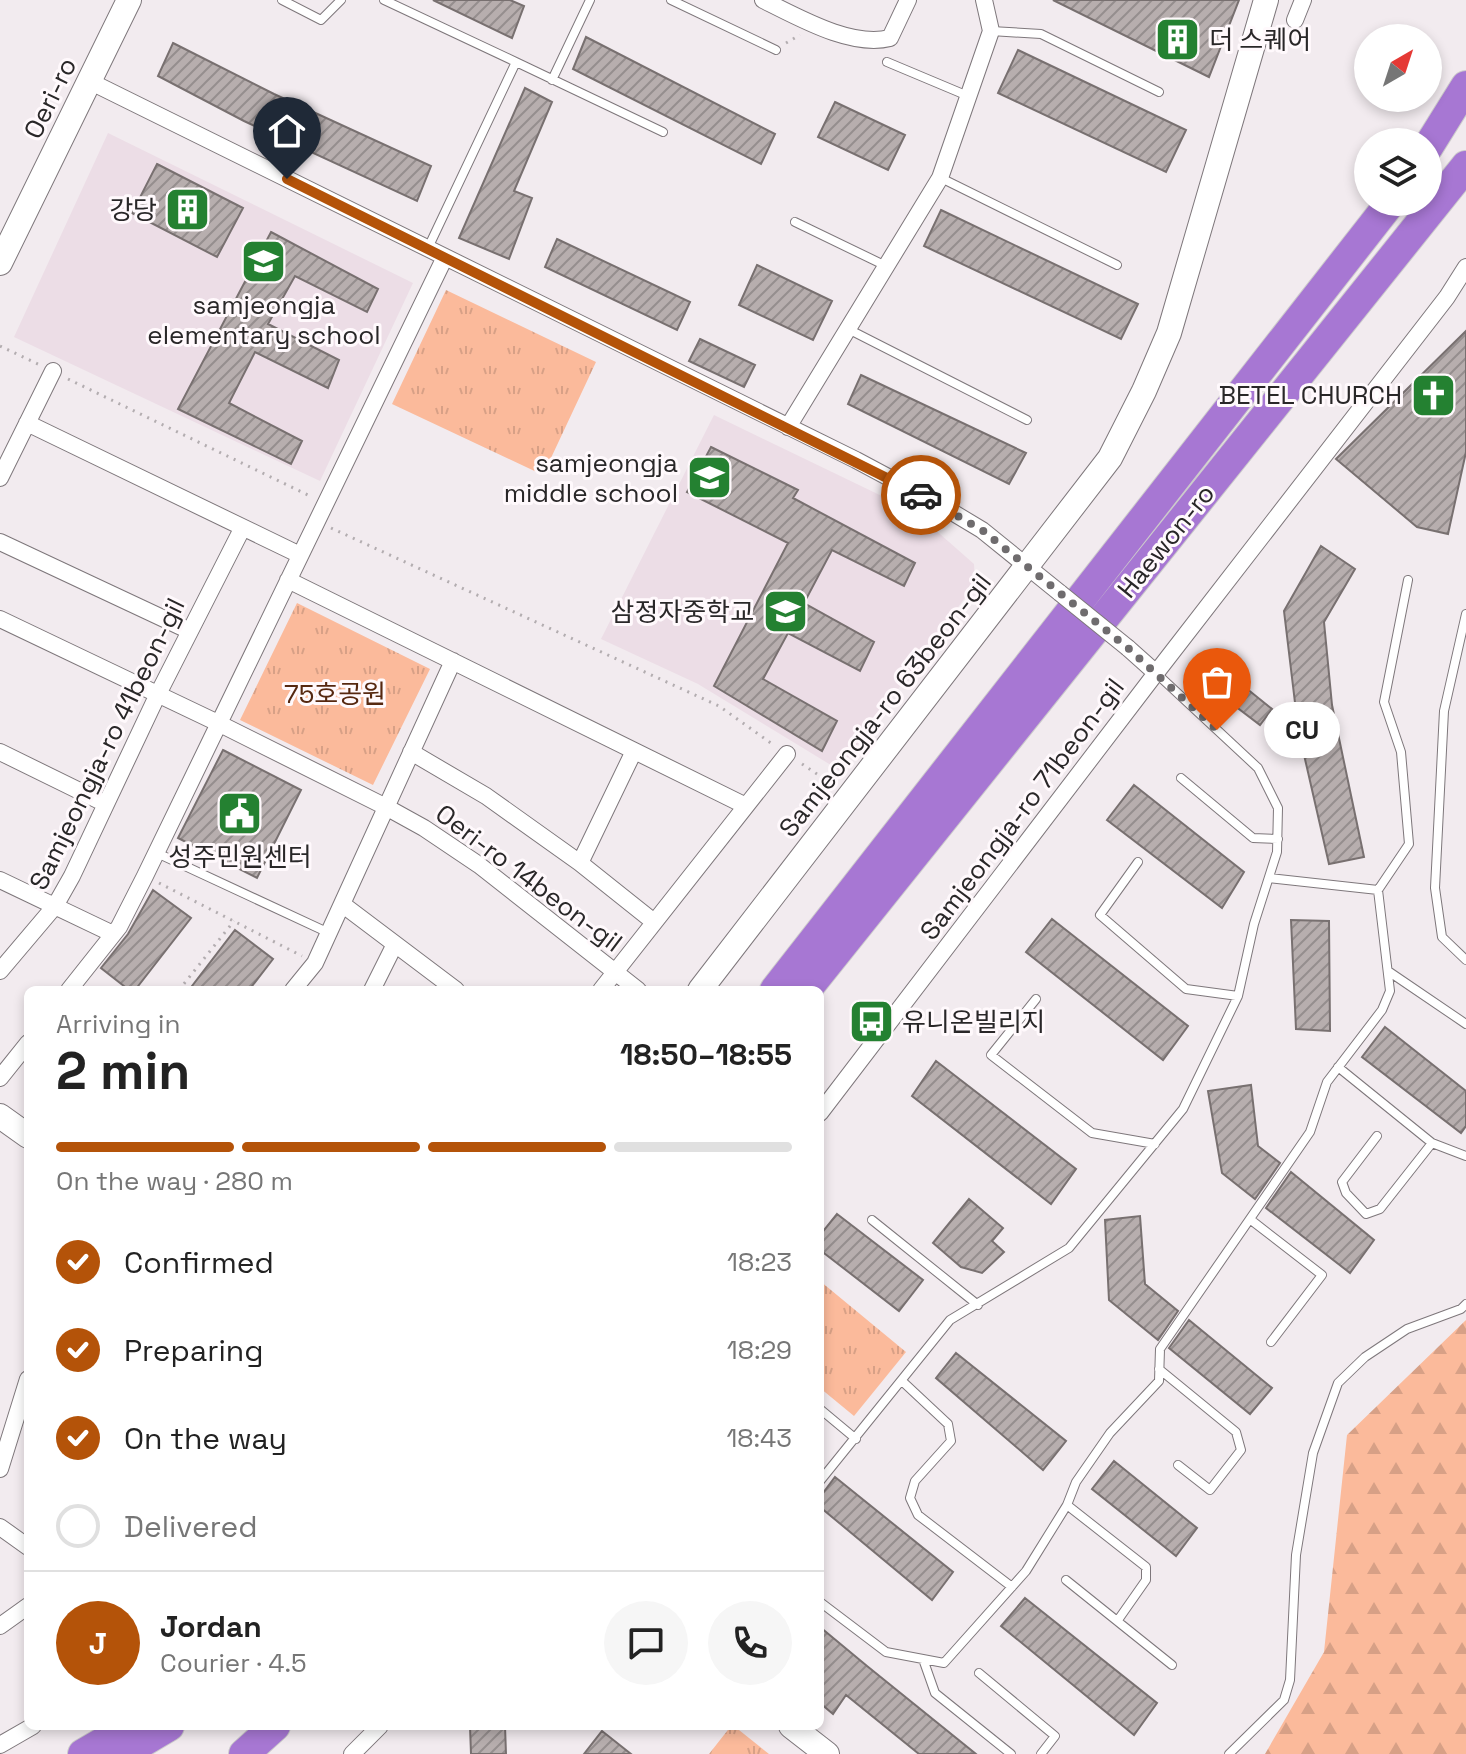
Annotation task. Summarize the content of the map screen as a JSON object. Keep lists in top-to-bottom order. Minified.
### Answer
{"streets":{"highway":["Haewon-ro"],"street":["Oeri-ro","Samjeongja-ro 63beon-gil","Samjeongja-ro 41beon-gil","Samjeongja-ro 71beon-gil","Oeri-ro 14beon-gil"]},"crossings":[["Samjeongja-ro 41beon-gil","Oeri-ro 14beon-gil"]],"parks":["75호공원"],"places":{"building":["더 스퀘어","강당"],"school or university":["samjeongja elementary school","samjeongja middle school","삼정자중학교"],"church":["BETEL CHURCH"],"other":["CU"],"public building":["성주민원센터"],"bus stop":["유니온빌리지"]},"north":"top right","page":{"bubble":"CU","heading":["2 min","Arriving in","18:50–18:55"],"panel":["Jordan","Courier · 4.5"],"bar":"On the way · 280 m","list":[["Confirmed","18:23"],["Preparing","18:29"],["On the way","18:43"],"Delivered"],"round":"J"}}
